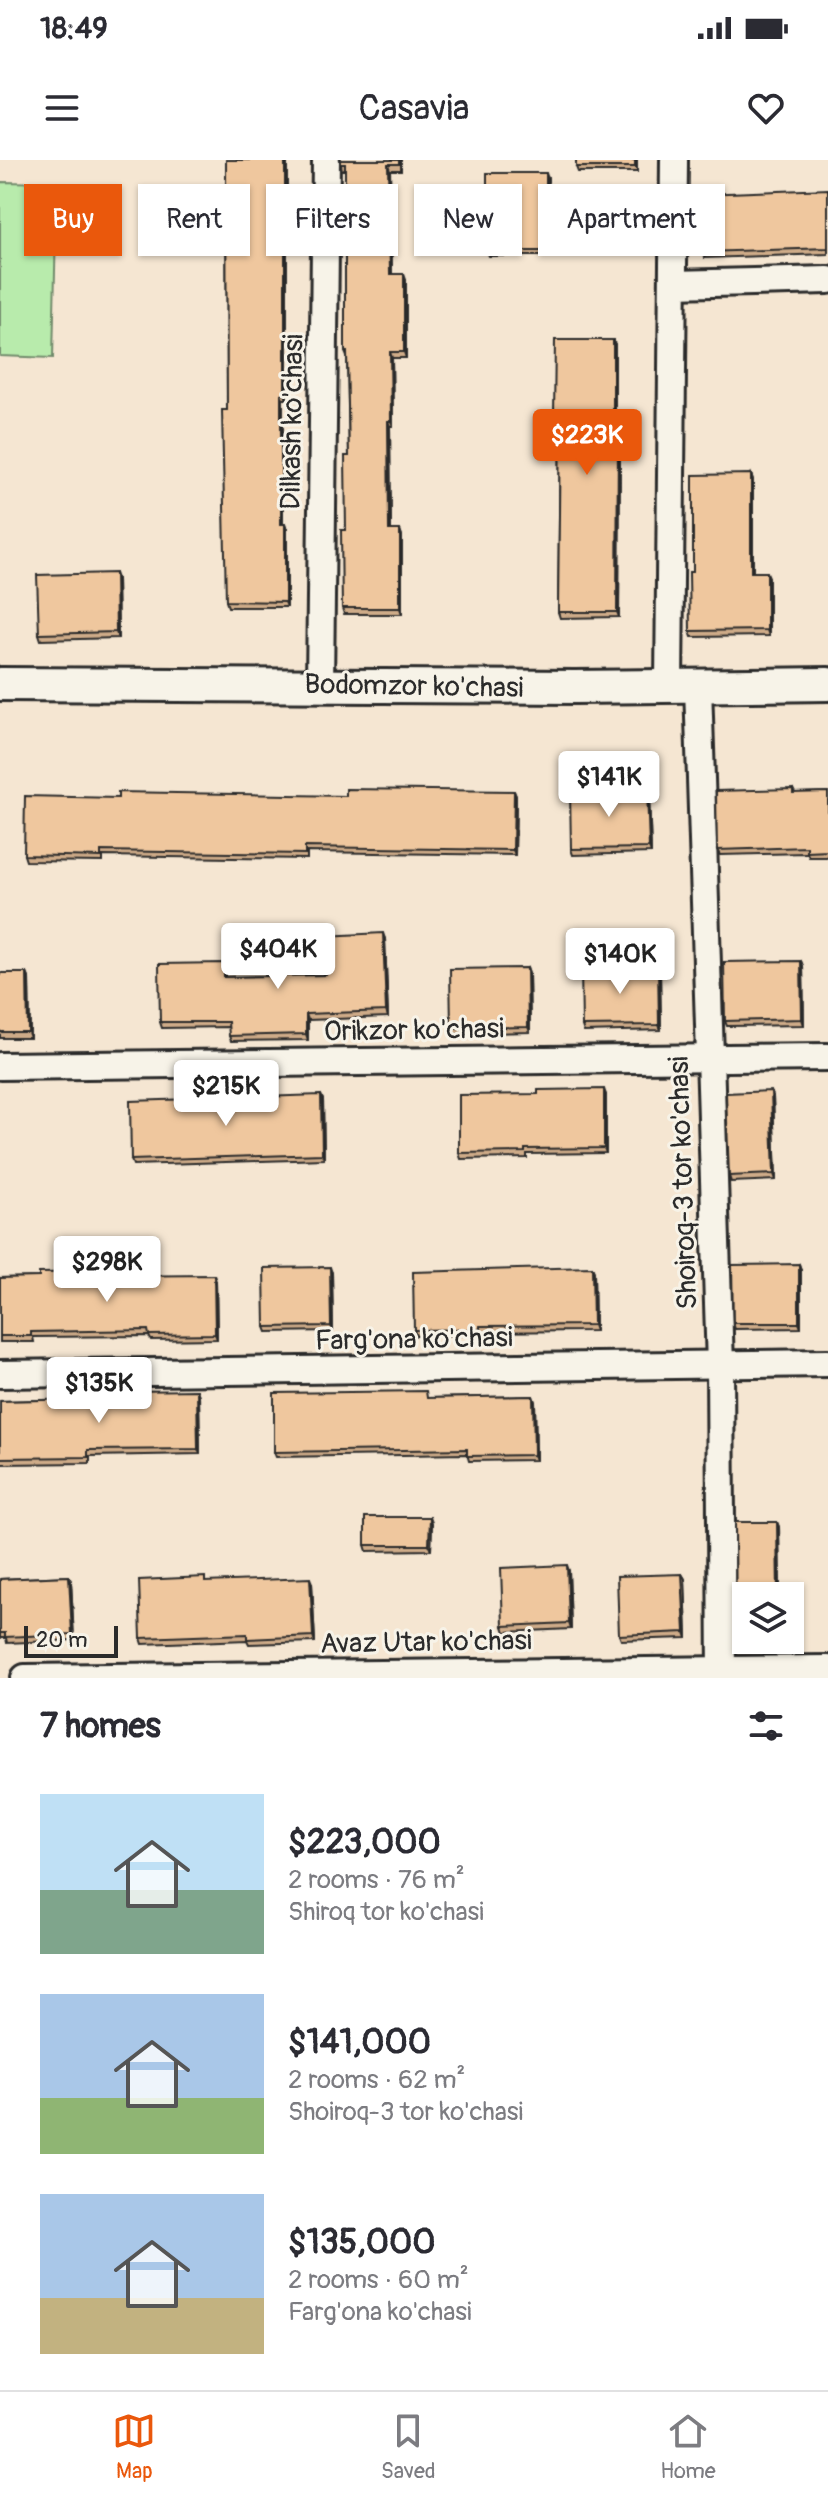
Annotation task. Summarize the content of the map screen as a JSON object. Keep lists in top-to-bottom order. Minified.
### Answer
{"streets":{"street":["Dilkash ko'chasi","Bodomzor ko'chasi","Orikzor ko'chasi","Shoiroq-3 tor ko'chasi","Farg'ona ko'chasi","Avaz Utar ko'chasi"]},"crossings":[["Dilkash ko'chasi","Bodomzor ko'chasi"],["Bodomzor ko'chasi","Shoiroq-3 tor ko'chasi"],["Orikzor ko'chasi","Shoiroq-3 tor ko'chasi"],["Shoiroq-3 tor ko'chasi","Farg'ona ko'chasi"],["Shoiroq-3 tor ko'chasi","Avaz Utar ko'chasi"]],"scale_bar":"20 m","page":{"status":"18:49","header":"Casavia","chip":["Buy","Rent","Filters","New","Apartment"],"price":["$223K","$141K","$404K","$140K","$215K","$298K","$135K"],"scale":"20 m","heading":"7 homes","list":[{"name":"$223,000","note":"2 rooms · 76 m² · Shiroq tor ko'chasi"},{"name":"$141,000","note":"2 rooms · 62 m² · Shoiroq-3 tor ko'chasi"},{"name":"$135,000","note":"2 rooms · 60 m² · Farg'ona ko'chasi"}],"tabs":["Map","Saved","Home"]}}
